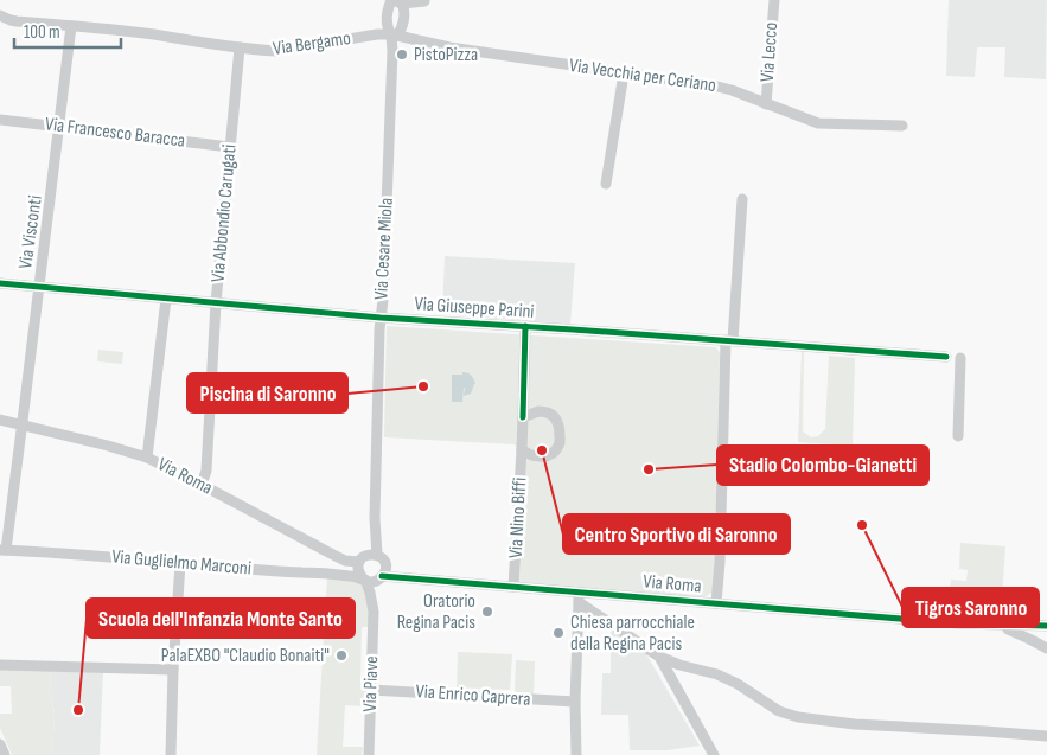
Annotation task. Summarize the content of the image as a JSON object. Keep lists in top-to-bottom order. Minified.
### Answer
{"streets":{"street":["Via Bergamo","Via Lecco","Via Vecchia per Ceriano","Via Francesco Baracca","Via Abbondio Carugati","Via Visconti","Via Cesare Miola","Via Giuseppe Parini","Via Roma","Via Nino Biffi","Via Guglielmo Marconi","Via Piave","Via Enrico Caprera"]},"crossings":[["Via Bergamo","Via Vecchia per Ceriano"],["Via Bergamo","Via Abbondio Carugati"],["Via Bergamo","Via Visconti"],["Via Bergamo","Via Cesare Miola"],["Via Lecco","Via Vecchia per Ceriano"],["Via Vecchia per Ceriano","Via Cesare Miola"],["Via Francesco Baracca","Via Abbondio Carugati"],["Via Francesco Baracca","Via Visconti"],["Via Abbondio Carugati","Via Giuseppe Parini"],["Via Abbondio Carugati","Via Roma"],["Via Visconti","Via Giuseppe Parini"],["Via Visconti","Via Roma"],["Via Visconti","Via Guglielmo Marconi"],["Via Cesare Miola","Via Giuseppe Parini"],["Via Cesare Miola","Via Roma"],["Via Cesare Miola","Via Guglielmo Marconi"],["Via Cesare Miola","Via Piave"],["Via Giuseppe Parini","Via Nino Biffi"],["Via Roma","Via Nino Biffi"],["Via Roma","Via Guglielmo Marconi"],["Via Roma","Via Piave"],["Via Guglielmo Marconi","Via Piave"],["Via Piave","Via Enrico Caprera"]],"places":["PistoPizza","Piscina di Saronno","Centro Sportivo di Saronno","Stadio Colombo-Gianetti","Tigros Saronno","Oratorio Regina Pacis","Chiesa parrocchiale della Regina Pacis","PalaEXBO \"Claudio Bonaiti\"","Scuola dell'Infanzia Monte Santo"],"scale_bar":"100 m"}
